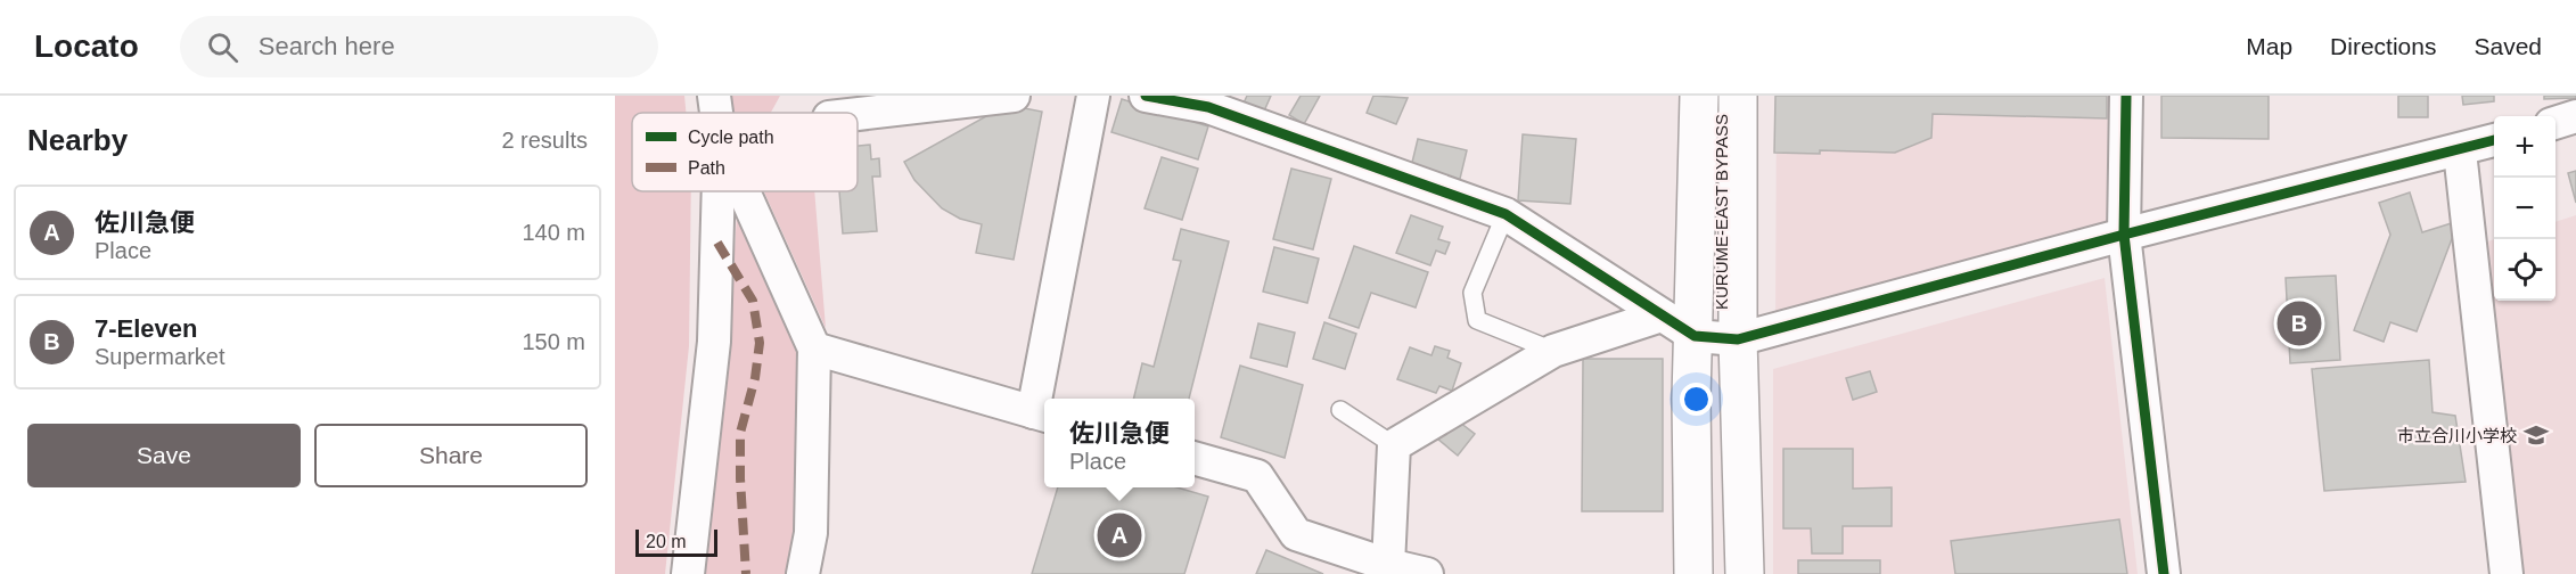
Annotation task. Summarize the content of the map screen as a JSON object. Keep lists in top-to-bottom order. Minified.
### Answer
{"streets":{"highway":["KURUME-EAST BYPASS"]},"places":{"school or university":["市立合川小学校"]},"legend":["Cycle path","Path"],"scale_bar":"20 m","page":{"header":"Locato","search":"Search here","nav":["Map","Directions","Saved"],"heading":["Nearby","2 results"],"map_buttons":["+","−"],"list":[{"mark":"A","name":"佐川急便","note":"Place","value":"140 m"},{"mark":"B","name":"7-Eleven","note":"Supermarket","value":"150 m"}],"pins":["B","A"],"popup":["佐川急便","Place"],"buttons":["Save","Share"],"scale":"20 m"}}
